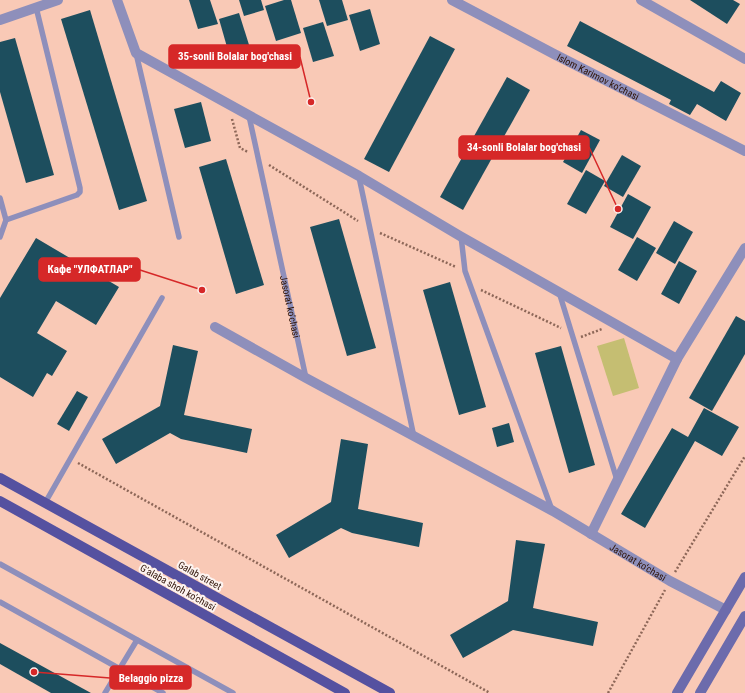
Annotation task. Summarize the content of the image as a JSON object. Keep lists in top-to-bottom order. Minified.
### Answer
{"streets":{"main road":["Galab street","G'alaba shoh ko'chasi"],"street":["Islom Karimov ko‘chasi","Jasorat ko‘chasi"]},"places":["35-sonli Bolalar bog'chasi","34-sonli Bolalar bog'chasi","Кафе \"УЛФАТЛАР\"","Belaggio pizza"]}
